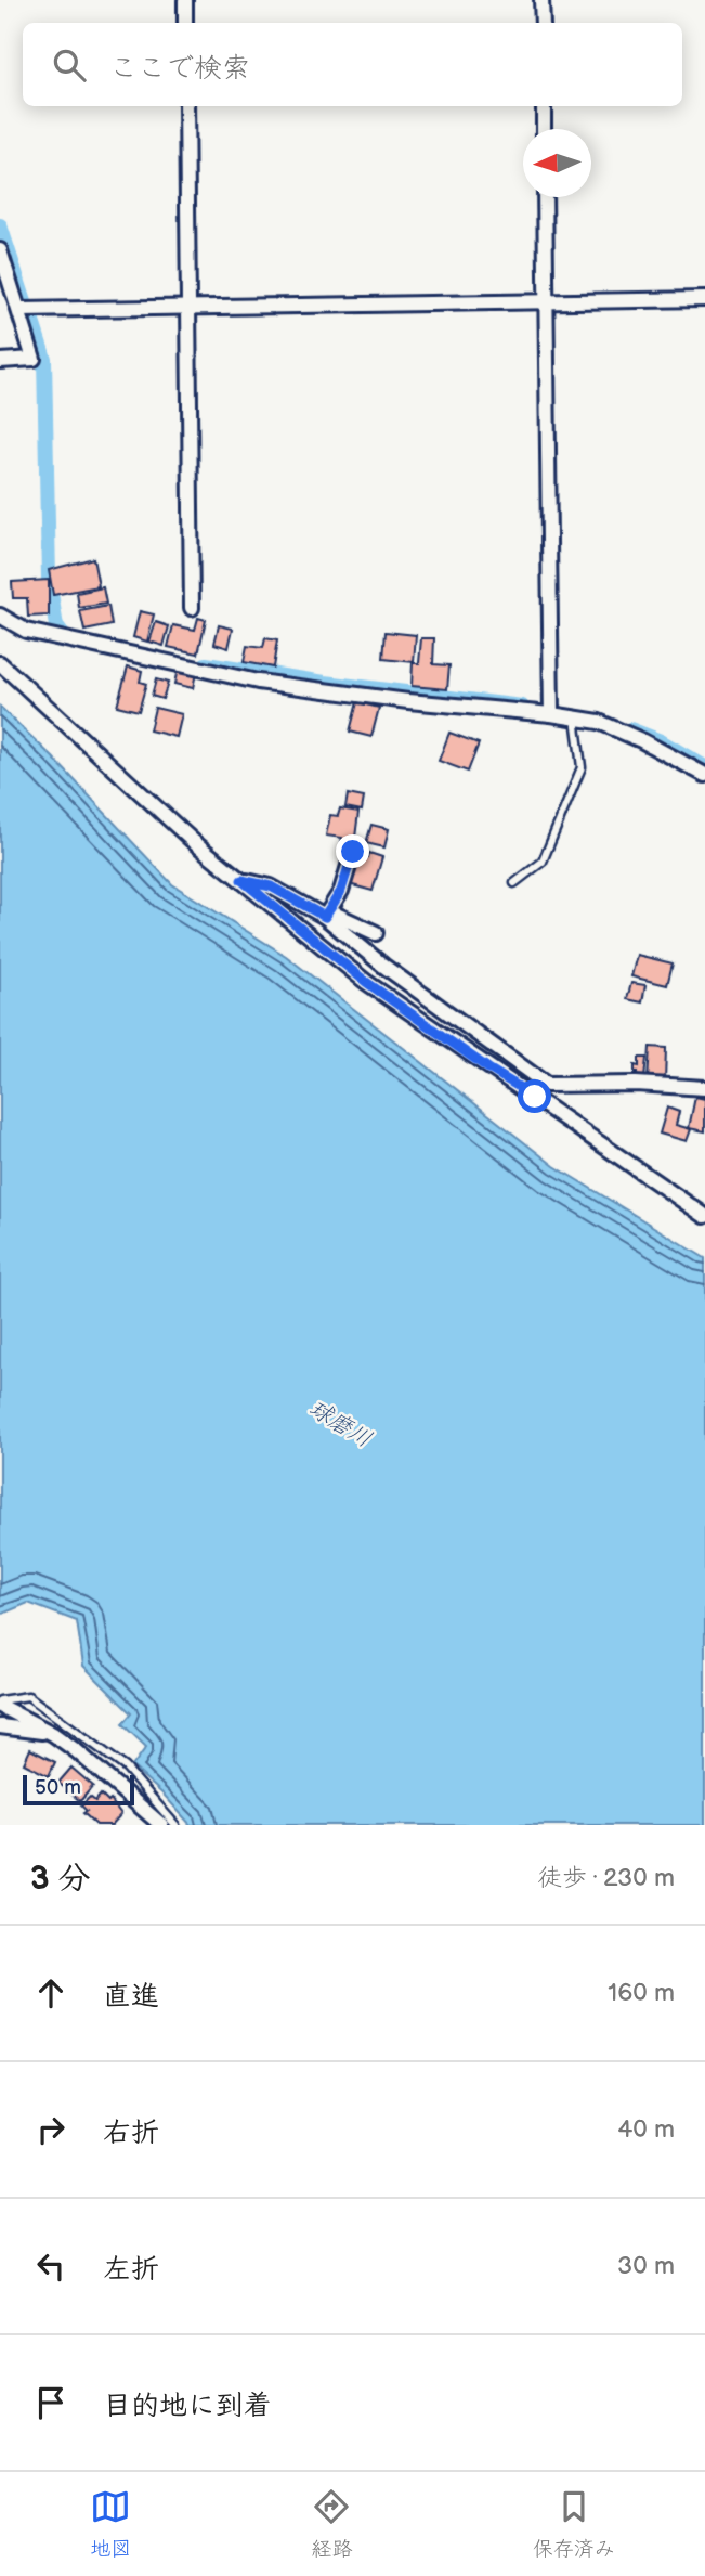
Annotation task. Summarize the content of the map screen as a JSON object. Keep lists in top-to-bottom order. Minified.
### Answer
{"water":["球磨川"],"scale_bar":"50 m","north":"left","page":{"search":"ここで検索","scale":"50 m","heading":["3 分","徒歩 · 230 m"],"list":[["直進","160 m"],["右折","40 m"],["左折","30 m"],"目的地に到着"],"nav":["地図","経路","保存済み"]}}
